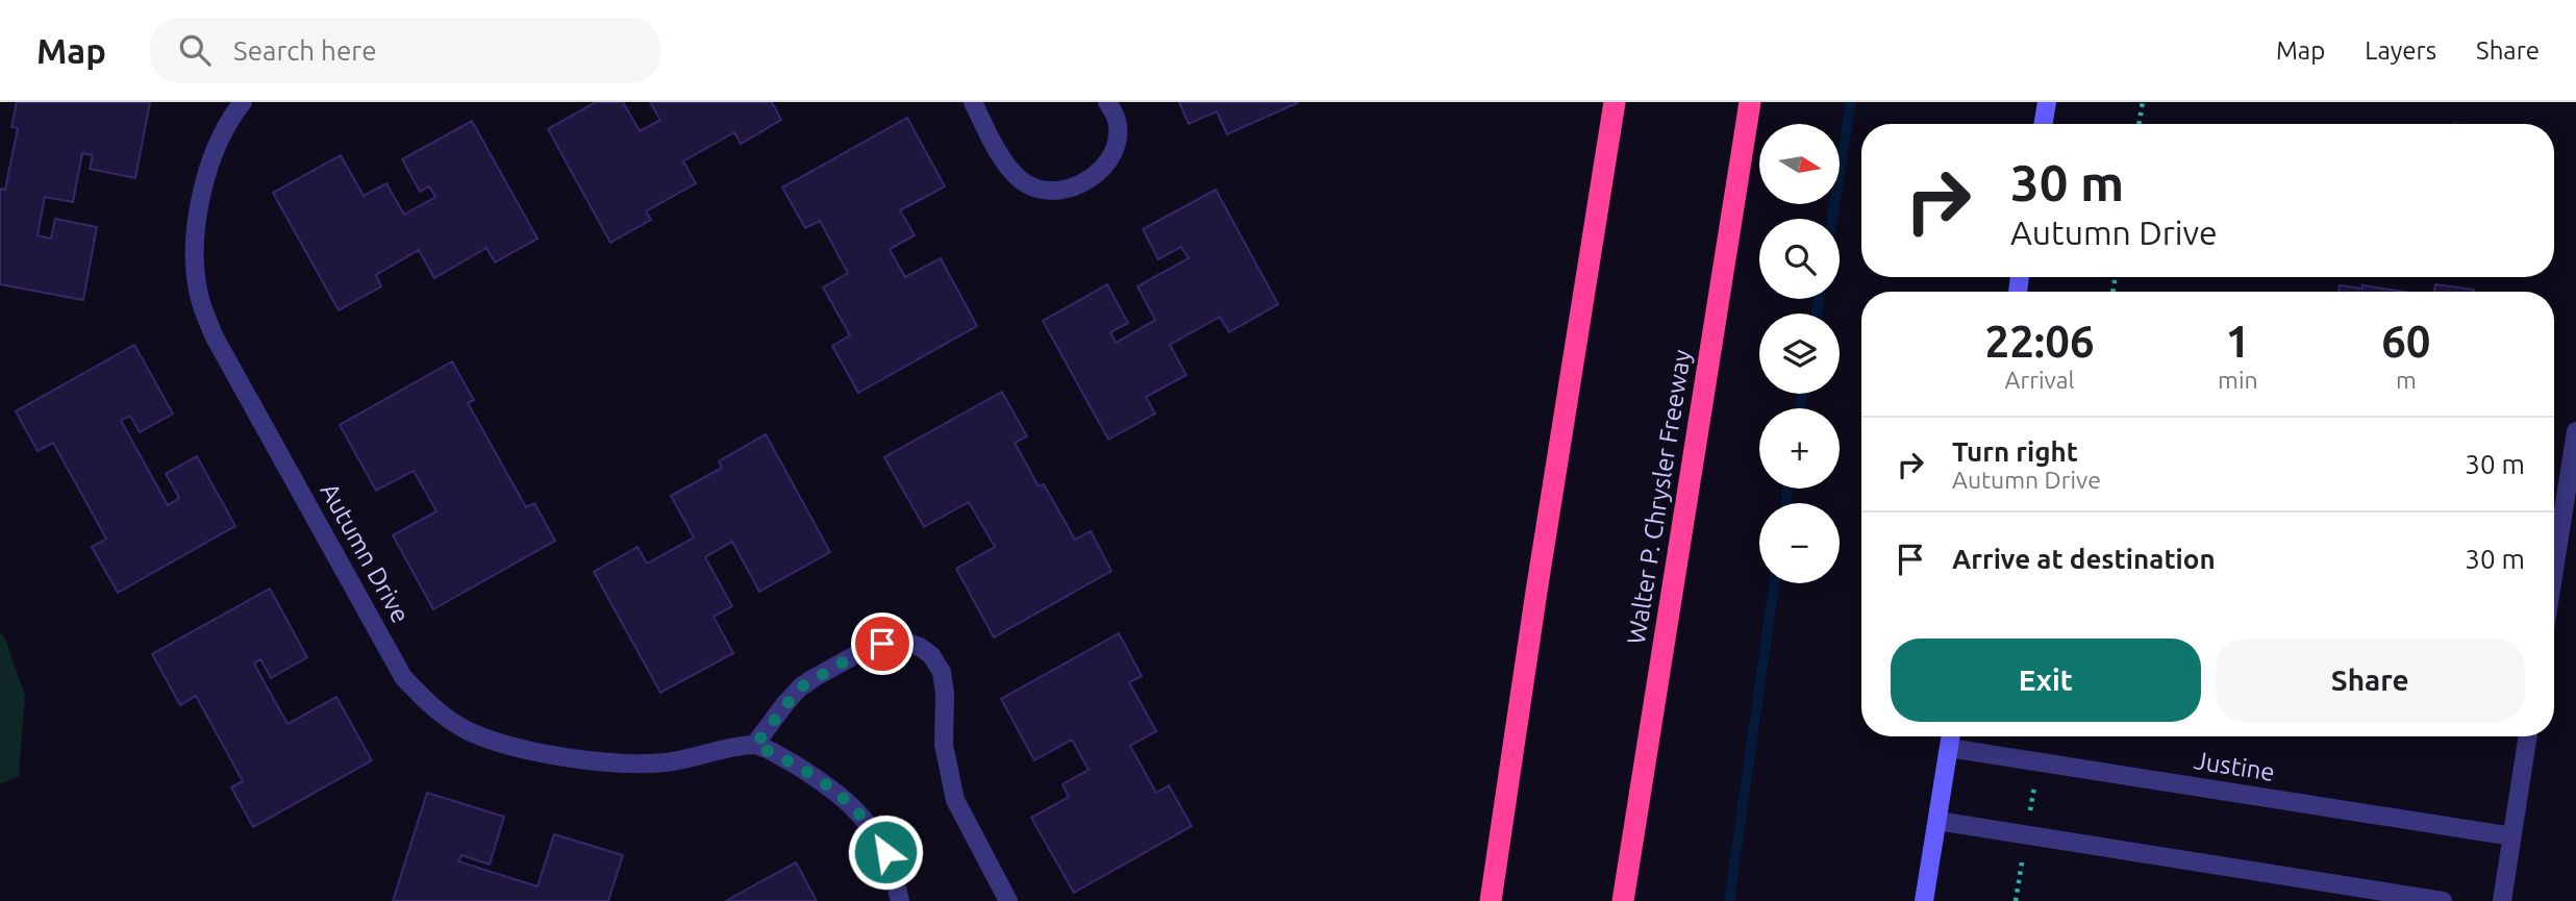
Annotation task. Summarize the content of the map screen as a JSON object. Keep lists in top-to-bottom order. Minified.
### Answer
{"streets":{"highway":["Walter P. Chrysler Freeway"],"street":["Autumn Drive","Justine"]},"north":"right","page":{"header":"Map","search":"Search here","nav":["Map","Layers","Share"],"map_buttons":["+","−"],"turn":["30 m","Autumn Drive"],"eta":["22:06","Arrival","1","min","60","m"],"list":[{"name":"Turn right","note":"Autumn Drive","value":"30 m"},{"name":"Arrive at destination","value":"30 m"}],"buttons":["Exit","Share"]}}
